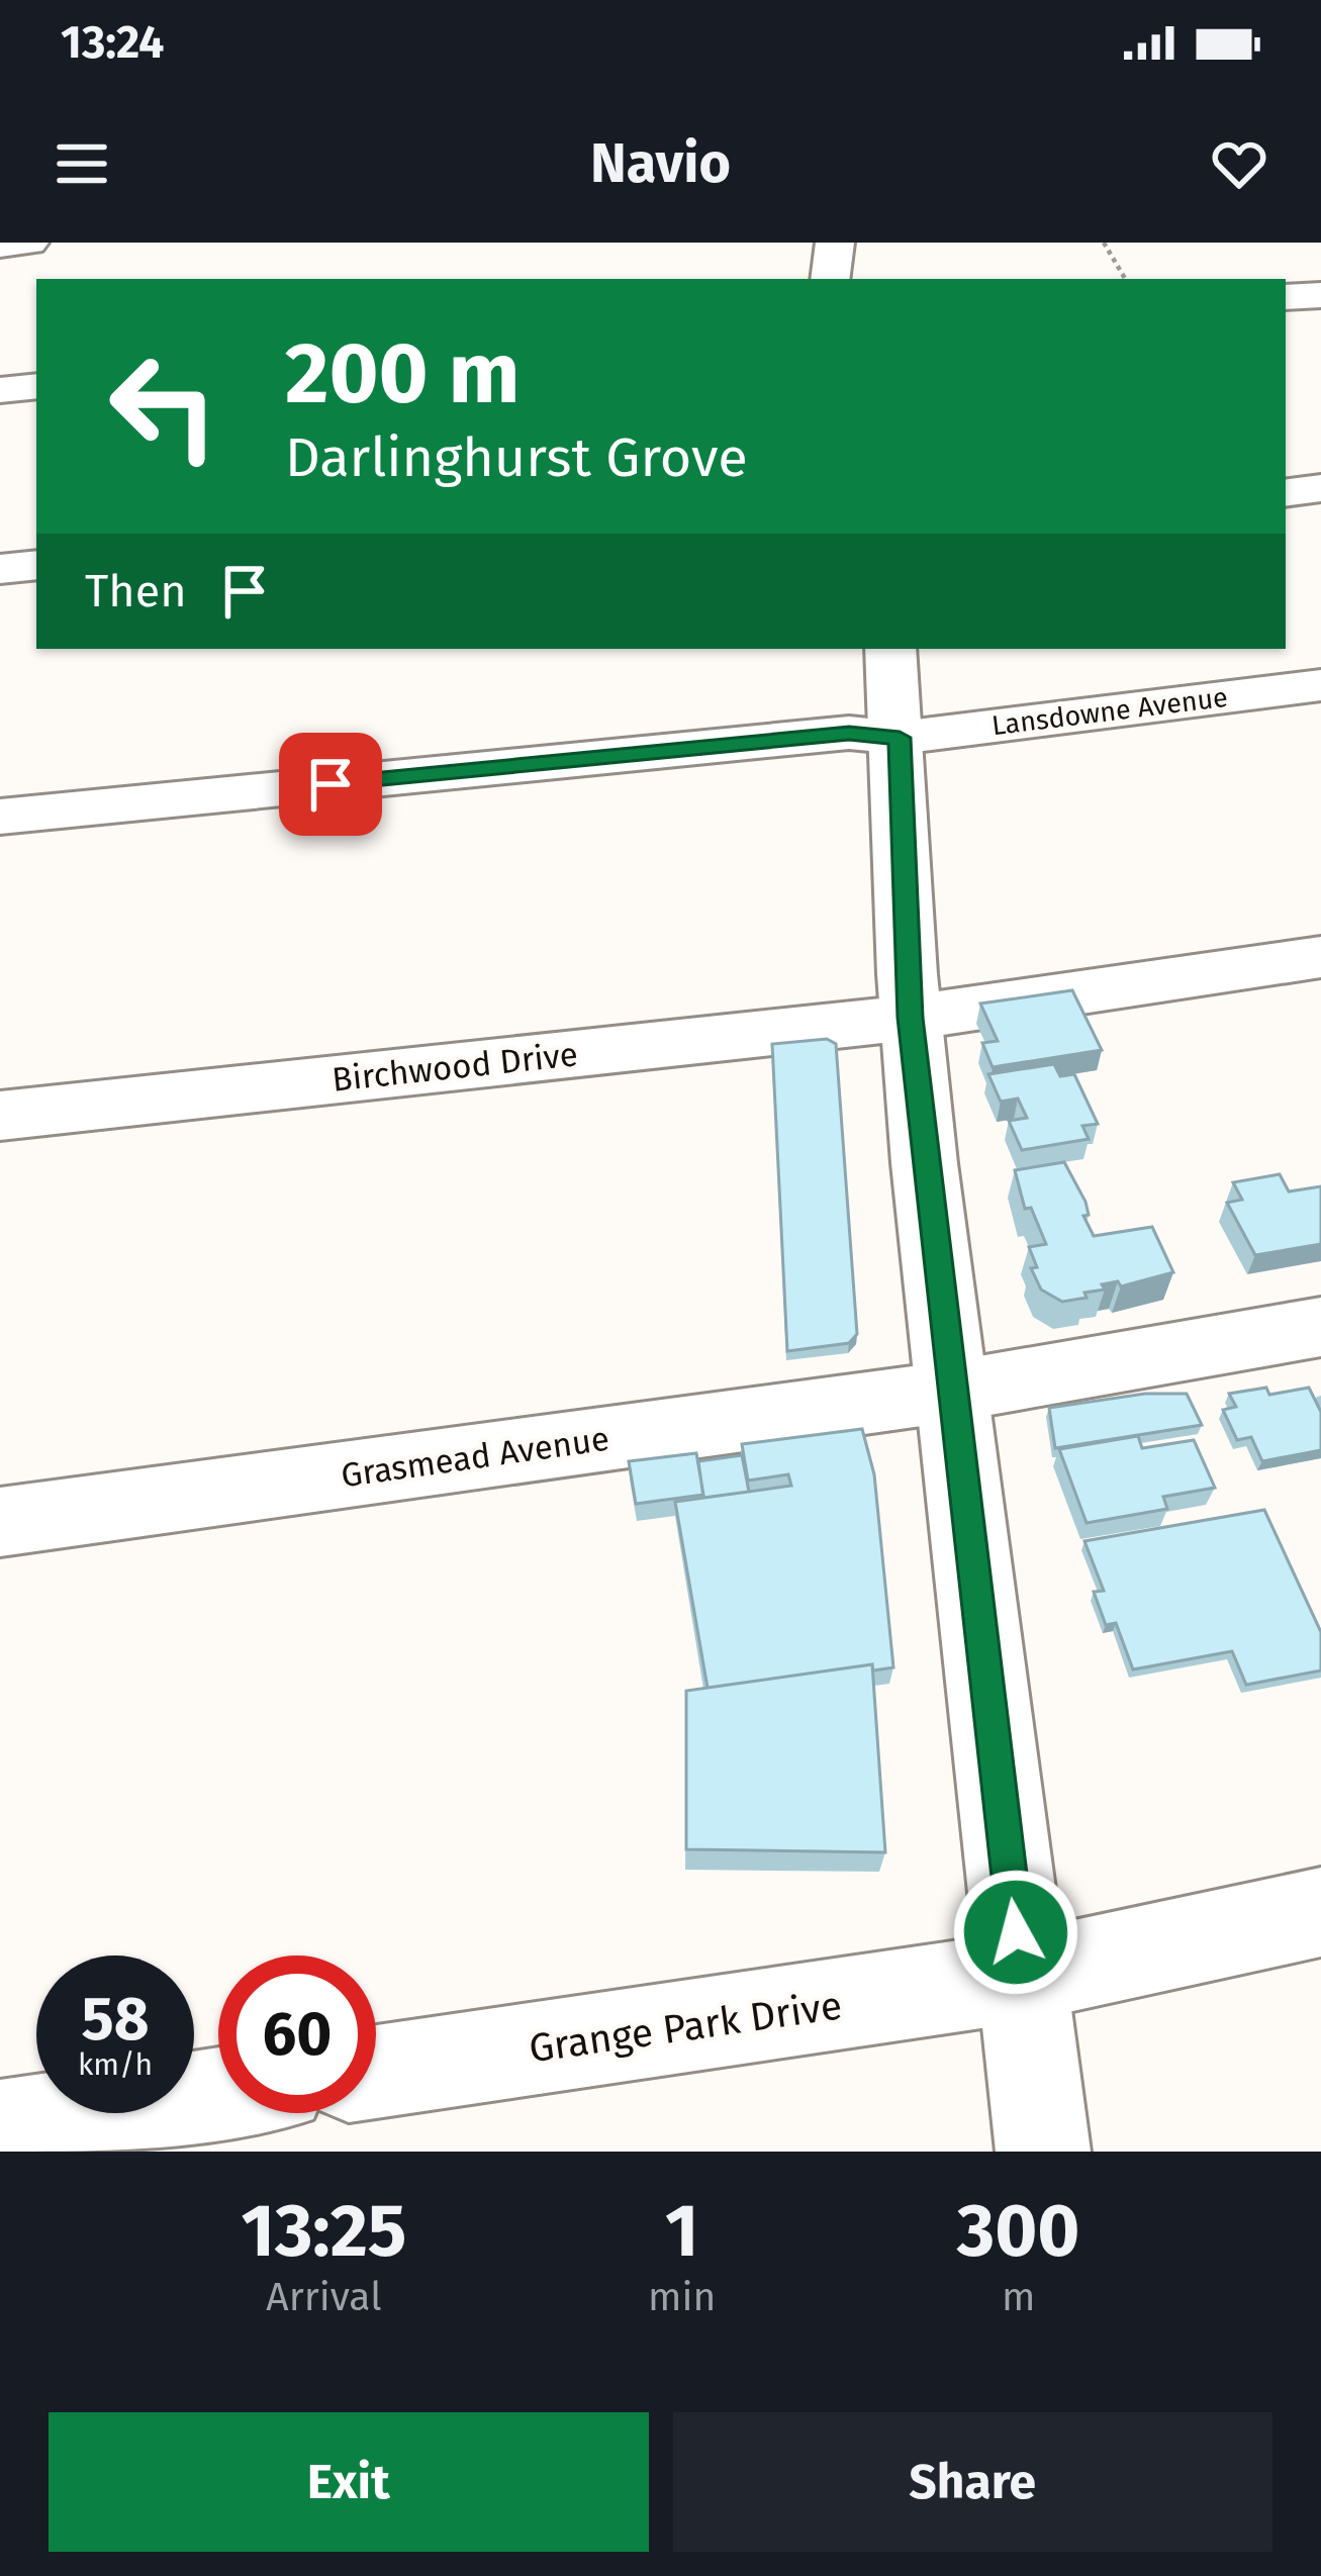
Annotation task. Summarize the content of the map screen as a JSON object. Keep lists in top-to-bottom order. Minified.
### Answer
{"streets":{"street":["Lansdowne Avenue","Birchwood Drive","Grasmead Avenue","Grange Park Drive"]},"page":{"status":"13:24","header":"Navio","turn":["200 m","Darlinghurst Grove"],"then":"Then","speed":"58 km/h","limit":"60","eta":["13:25","Arrival","1","min","300","m"],"buttons":["Exit","Share"]}}
